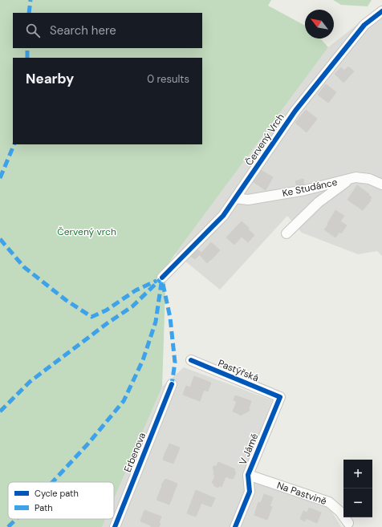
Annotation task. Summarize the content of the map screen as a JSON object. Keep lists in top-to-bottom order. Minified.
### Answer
{"streets":{"street":["Červený Vrch","Ke Studánce","Pastýřská","V Jámě","Erbenova","Na Pastvině"]},"crossings":[["Červený Vrch","Ke Studánce"],["Pastýřská","V Jámě"],["V Jámě","Na Pastvině"]],"parks":["Červený vrch"],"legend":["Cycle path","Path"],"north":"top left","page":{"search":"Search here","heading":["Nearby","0 results"],"map_buttons":["+","−"]}}
